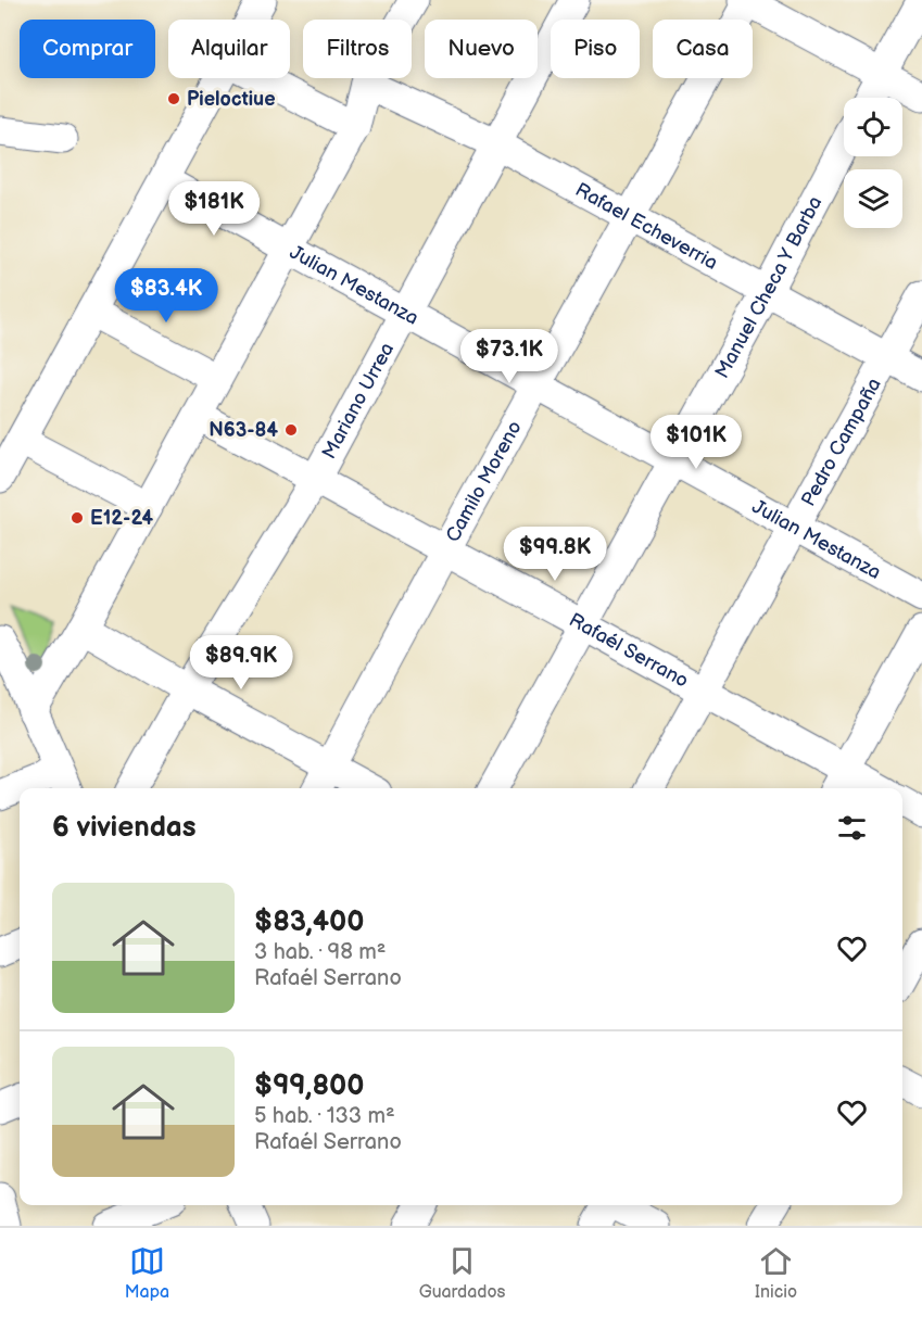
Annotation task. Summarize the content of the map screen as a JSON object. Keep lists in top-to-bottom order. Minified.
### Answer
{"streets":{"street":["Rafael Echeverria","Julian Mestanza","Manuel Checa Y Barba","Mariano Urrea","Pedro Campaña","Camilo Moreno","Rafaél Serrano"]},"crossings":[["Rafael Echeverria","Manuel Checa Y Barba"],["Rafael Echeverria","Mariano Urrea"],["Rafael Echeverria","Pedro Campaña"],["Rafael Echeverria","Camilo Moreno"],["Julian Mestanza","Manuel Checa Y Barba"],["Julian Mestanza","Mariano Urrea"],["Julian Mestanza","Pedro Campaña"],["Julian Mestanza","Camilo Moreno"],["Manuel Checa Y Barba","Rafaél Serrano"],["Mariano Urrea","Rafaél Serrano"],["Pedro Campaña","Rafaél Serrano"],["Camilo Moreno","Rafaél Serrano"]],"places":["Pieloctiue","N63-84","E12-24"],"page":{"chip":["Comprar","Alquilar","Filtros","Nuevo","Piso","Casa"],"price":["$181K","$83.4K","$73.1K","$101K","$99.8K","$89.9K"],"heading":"6 viviendas","list":[{"name":"$83,400","note":"3 hab. · 98 m² · Rafaél Serrano"},{"name":"$99,800","note":"5 hab. · 133 m² · Rafaél Serrano"}],"tabs":["Mapa","Guardados","Inicio"]}}
